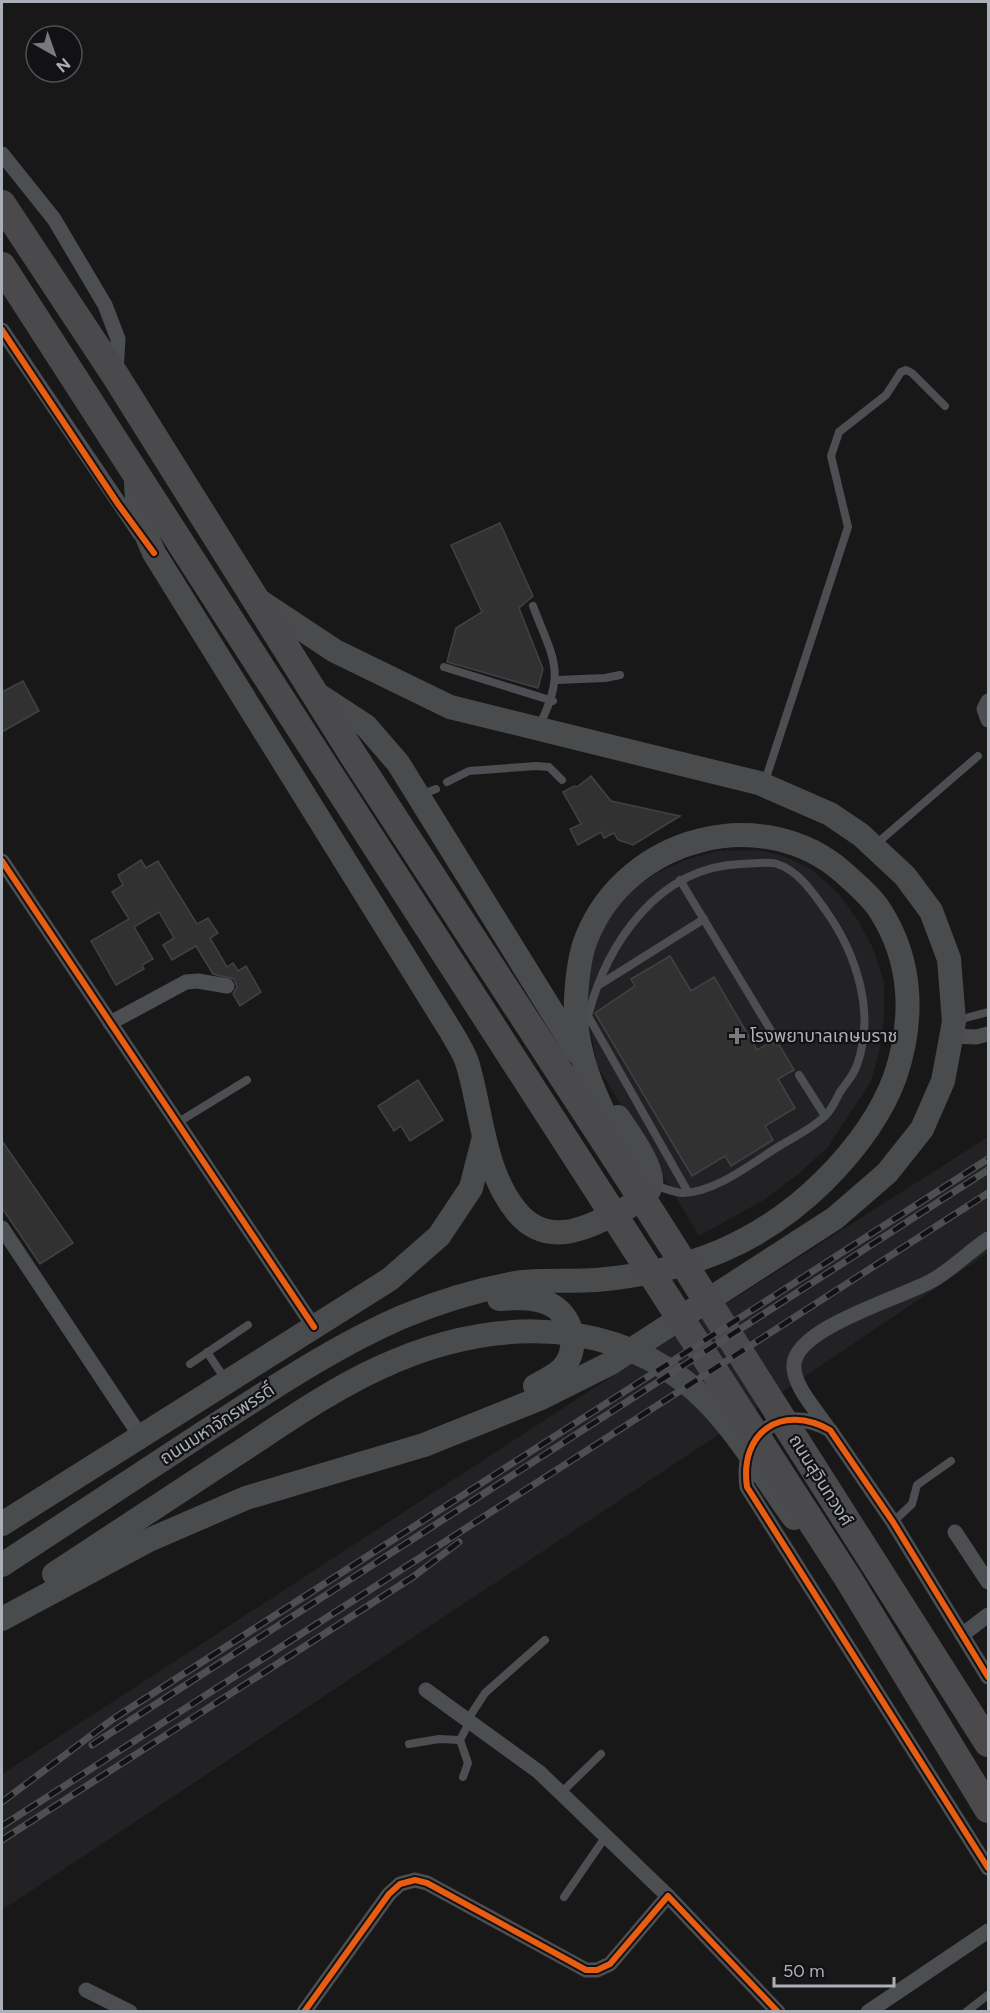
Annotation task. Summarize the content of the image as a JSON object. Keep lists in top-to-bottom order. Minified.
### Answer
{"streets":{"highway":["ถนนสุวินทวงศ์"],"main road":["ถนนมหาจักรพรรดิ์"]},"places":{"health":["โรงพยาบาลเกษมราช"]},"scale_bar":"50 m","north":"bottom right"}
